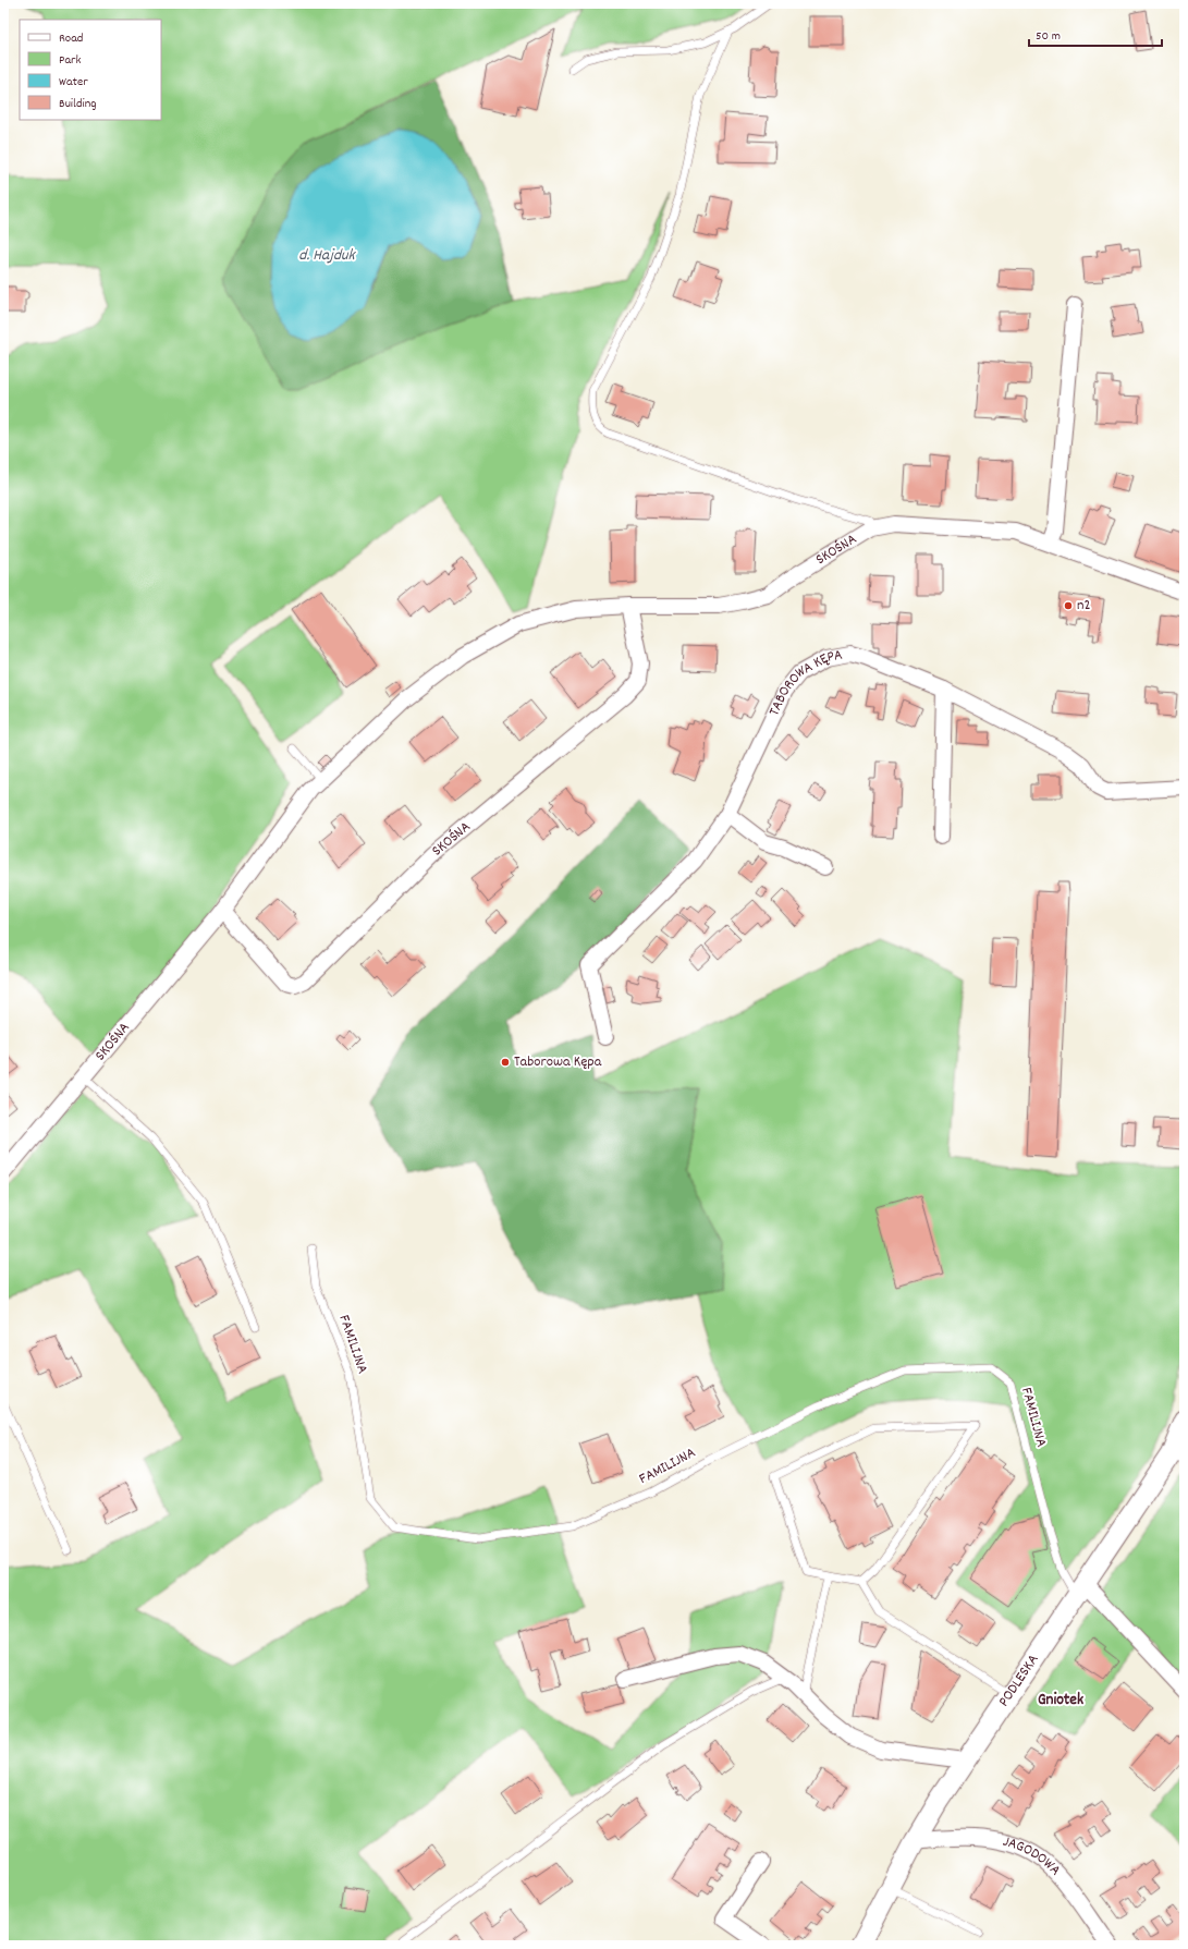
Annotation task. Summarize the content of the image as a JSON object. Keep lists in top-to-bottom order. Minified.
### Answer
{"streets":{"street":["SKOŚNA","TABOROWA KĘPA","PODLESKA","JAGODOWA"],"lane":["FAMILIJNA"]},"crossings":[["FAMILIJNA","PODLESKA"],["PODLESKA","JAGODOWA"]],"districts":["Gniotek"],"water":["d. Hajduk"],"places":["n2","Taborowa Kępa"],"legend":["Road","Park","Water","Building"],"scale_bar":"50 m"}
